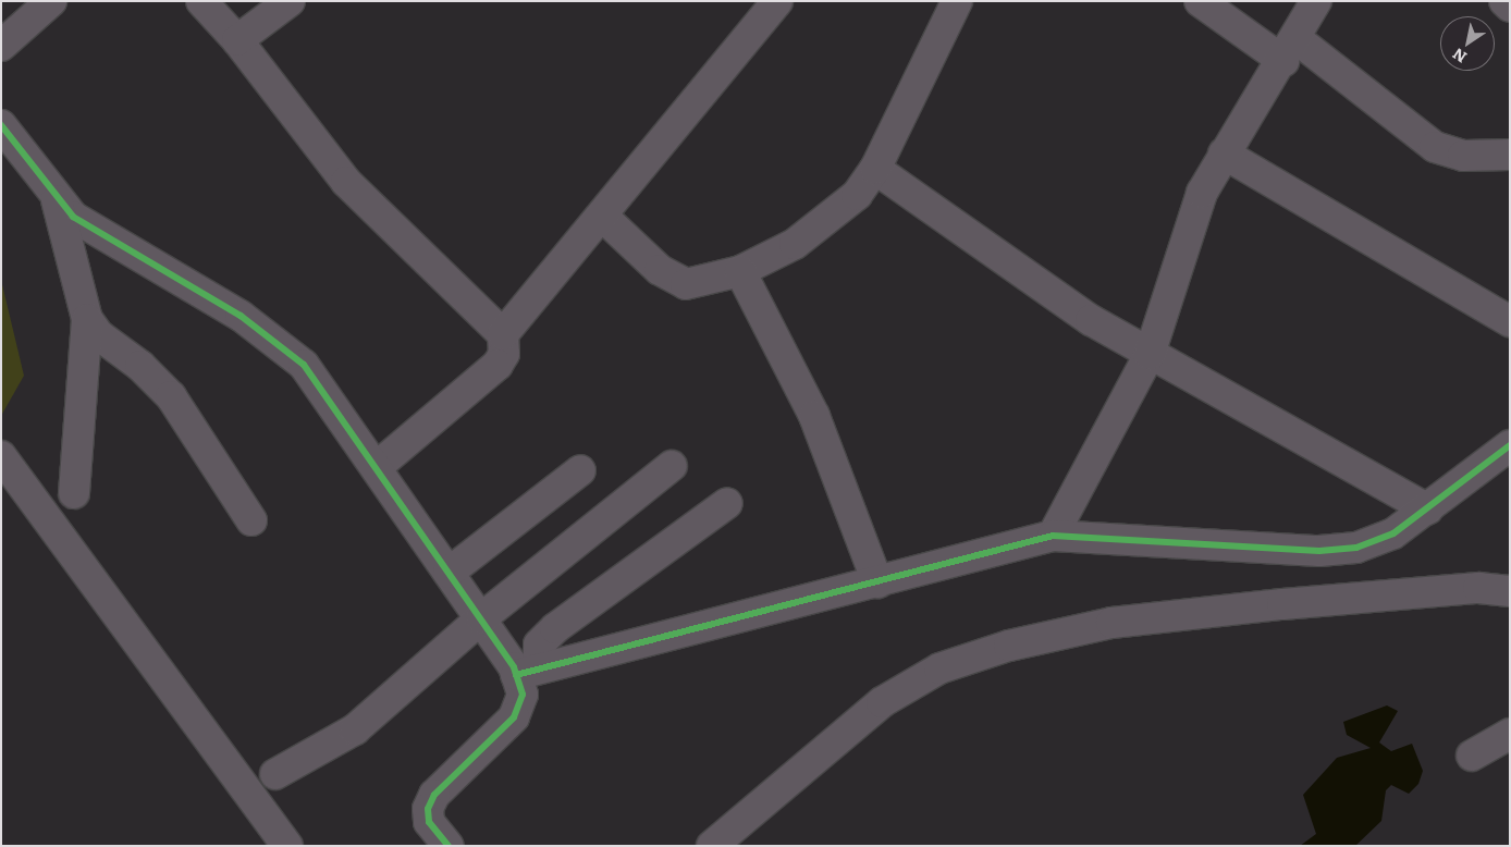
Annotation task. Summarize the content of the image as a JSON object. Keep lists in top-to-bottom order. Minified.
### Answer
{"north":"bottom left"}
